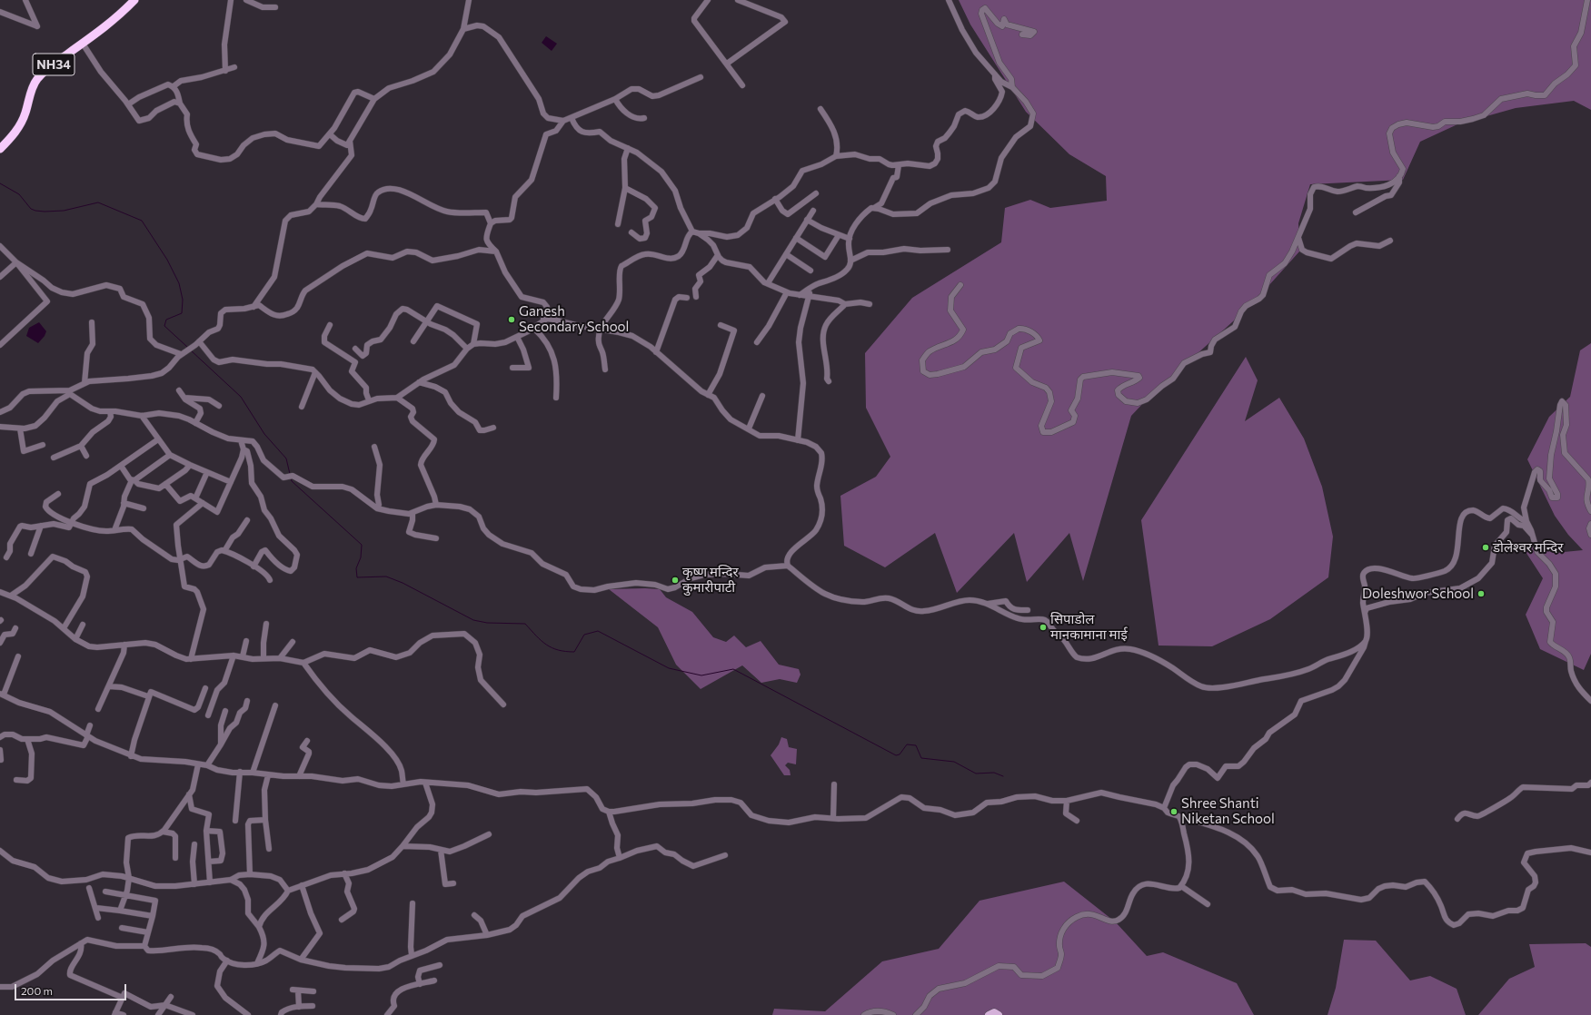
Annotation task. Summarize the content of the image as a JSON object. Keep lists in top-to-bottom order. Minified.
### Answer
{"streets":{"highway":["NH34"]},"places":["Ganesh Secondary School","डोलेश्‍वर मन्दिर","कृष्ण मन्दिर कुमारीपाटी","Doleshwor School","सिपाडोल मानकामाना माई","Shree Shanti Niketan School"],"scale_bar":"200 m"}
